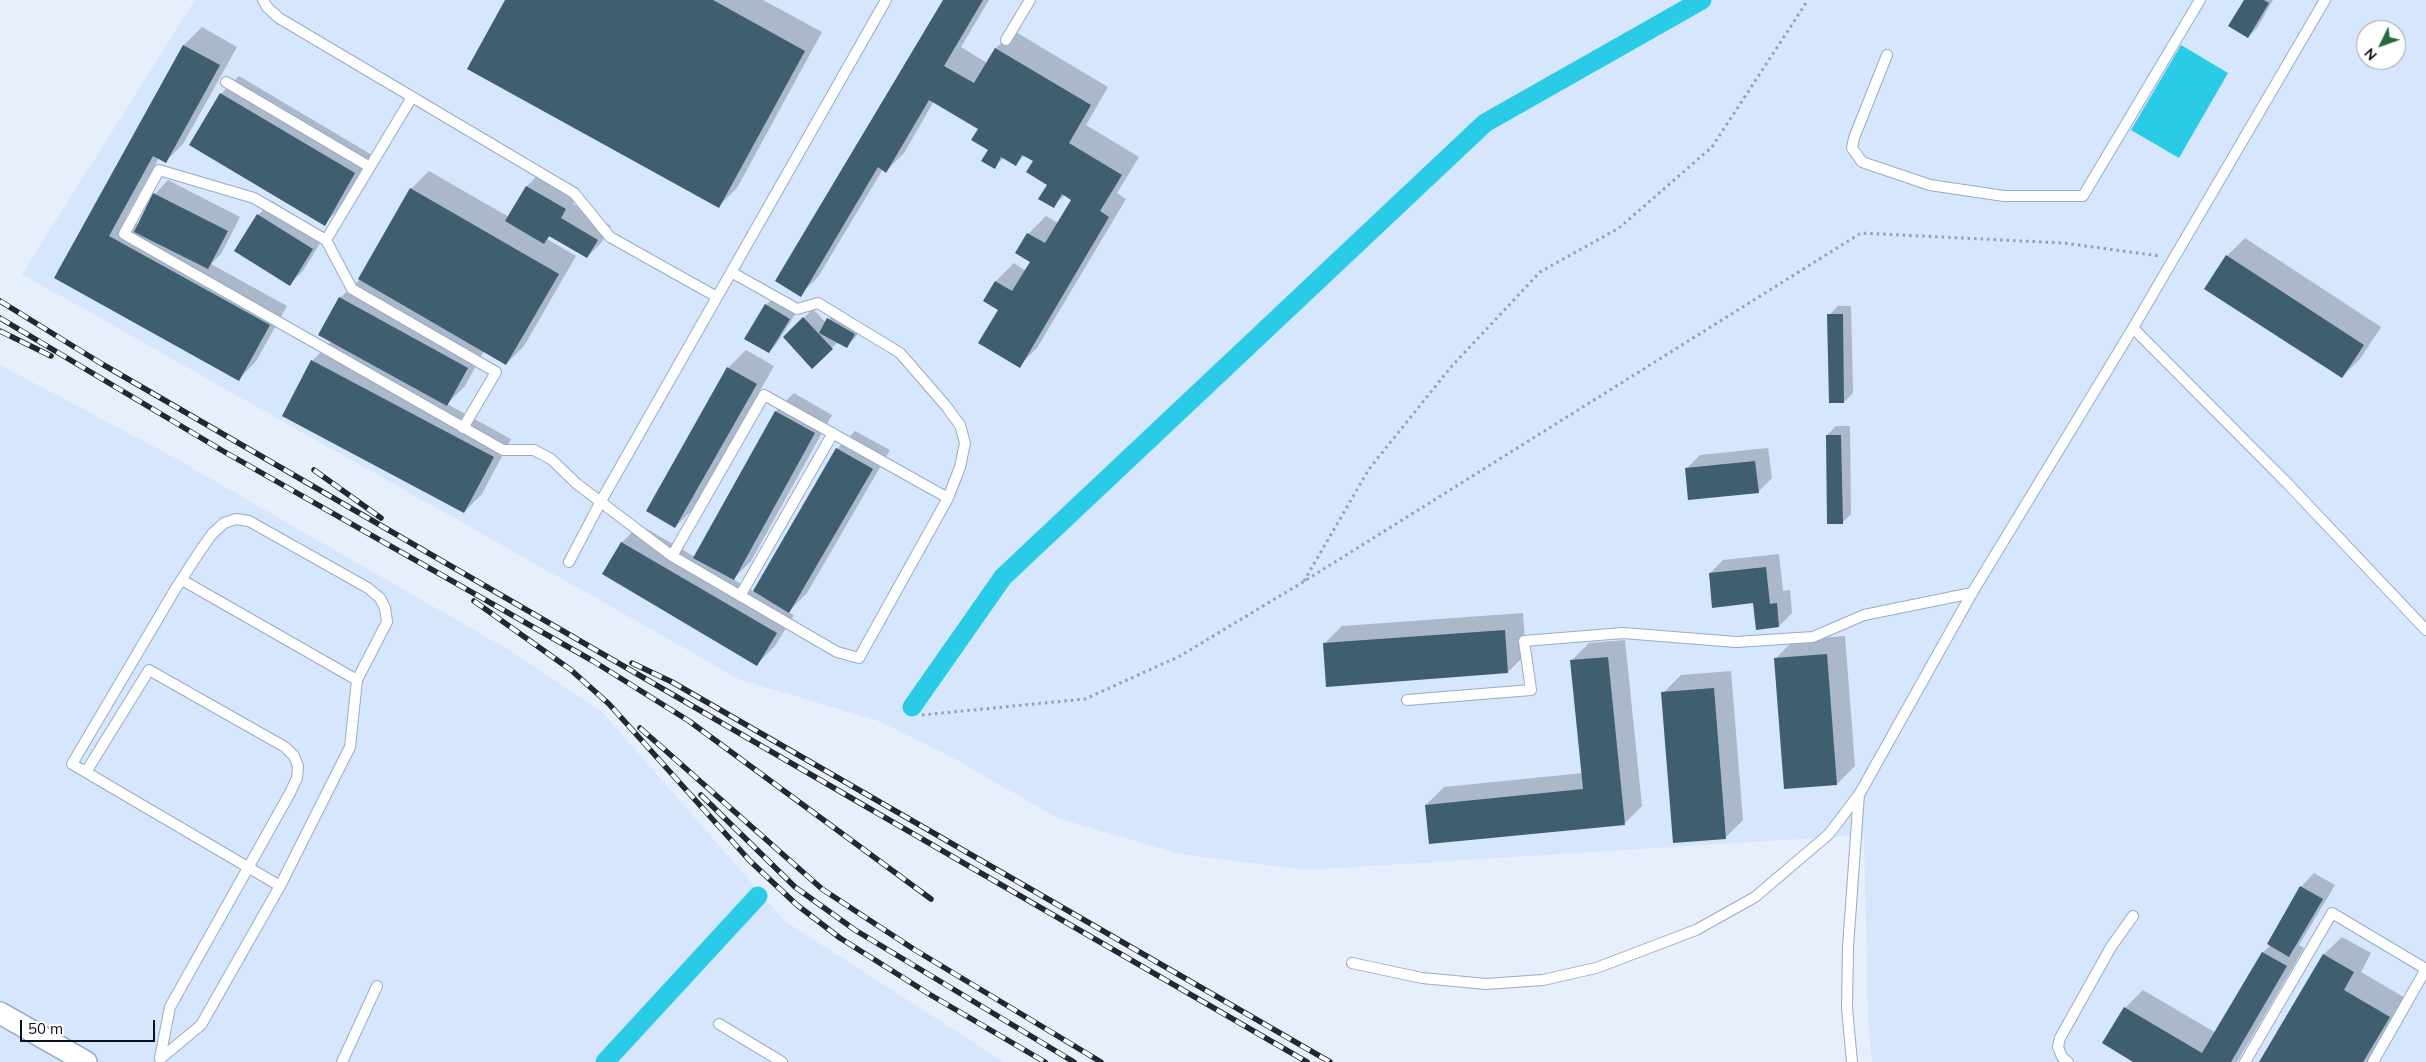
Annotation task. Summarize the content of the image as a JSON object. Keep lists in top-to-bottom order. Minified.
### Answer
{"scale_bar":"50 m","north":"bottom left"}
